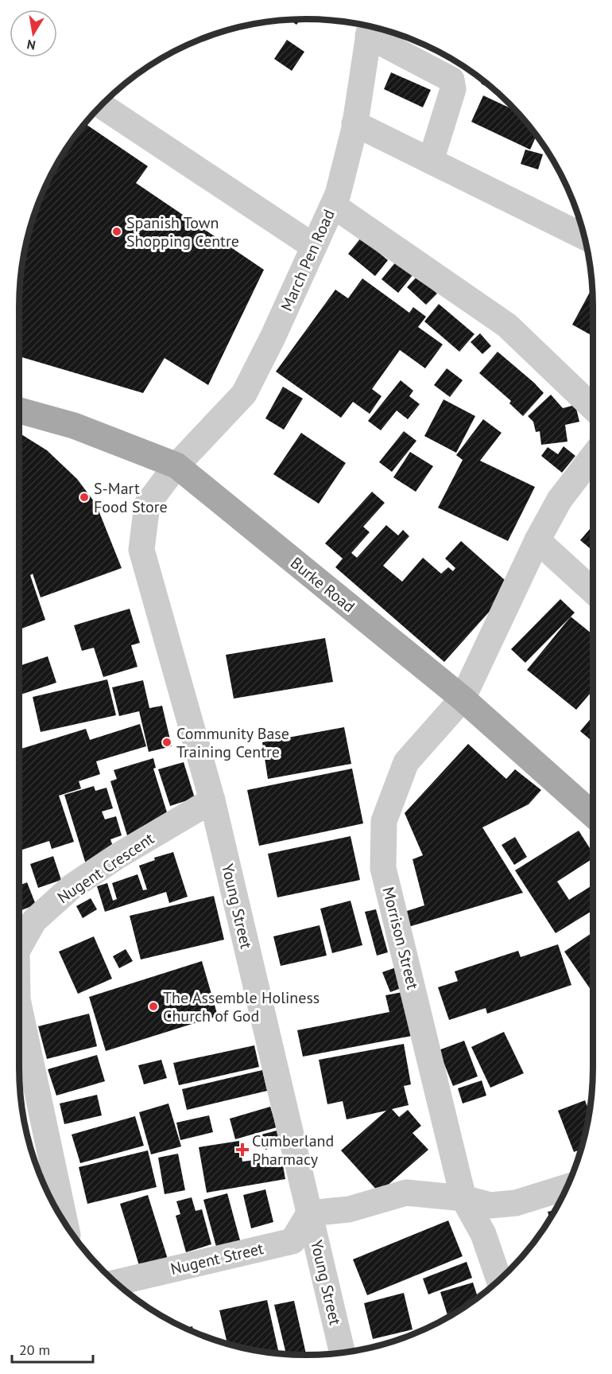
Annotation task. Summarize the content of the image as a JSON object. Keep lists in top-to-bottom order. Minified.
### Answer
{"streets":{"main road":["Burke Road"],"street":["March Pen Road","Nugent Crescent","Young Street","Morrison Street","Nugent Street"]},"crossings":[["March Pen Road","Burke Road"],["March Pen Road","Young Street"],["Burke Road","Young Street"],["Burke Road","Morrison Street"],["Nugent Crescent","Young Street"],["Young Street","Nugent Street"]],"places":{"other":["Spanish Town Shopping Centre","S-Mart Food Store","Community Base Training Centre","The Assemble Holiness Church of God"],"health":["Cumberland Pharmacy"]},"scale_bar":"20 m","north":"bottom"}
